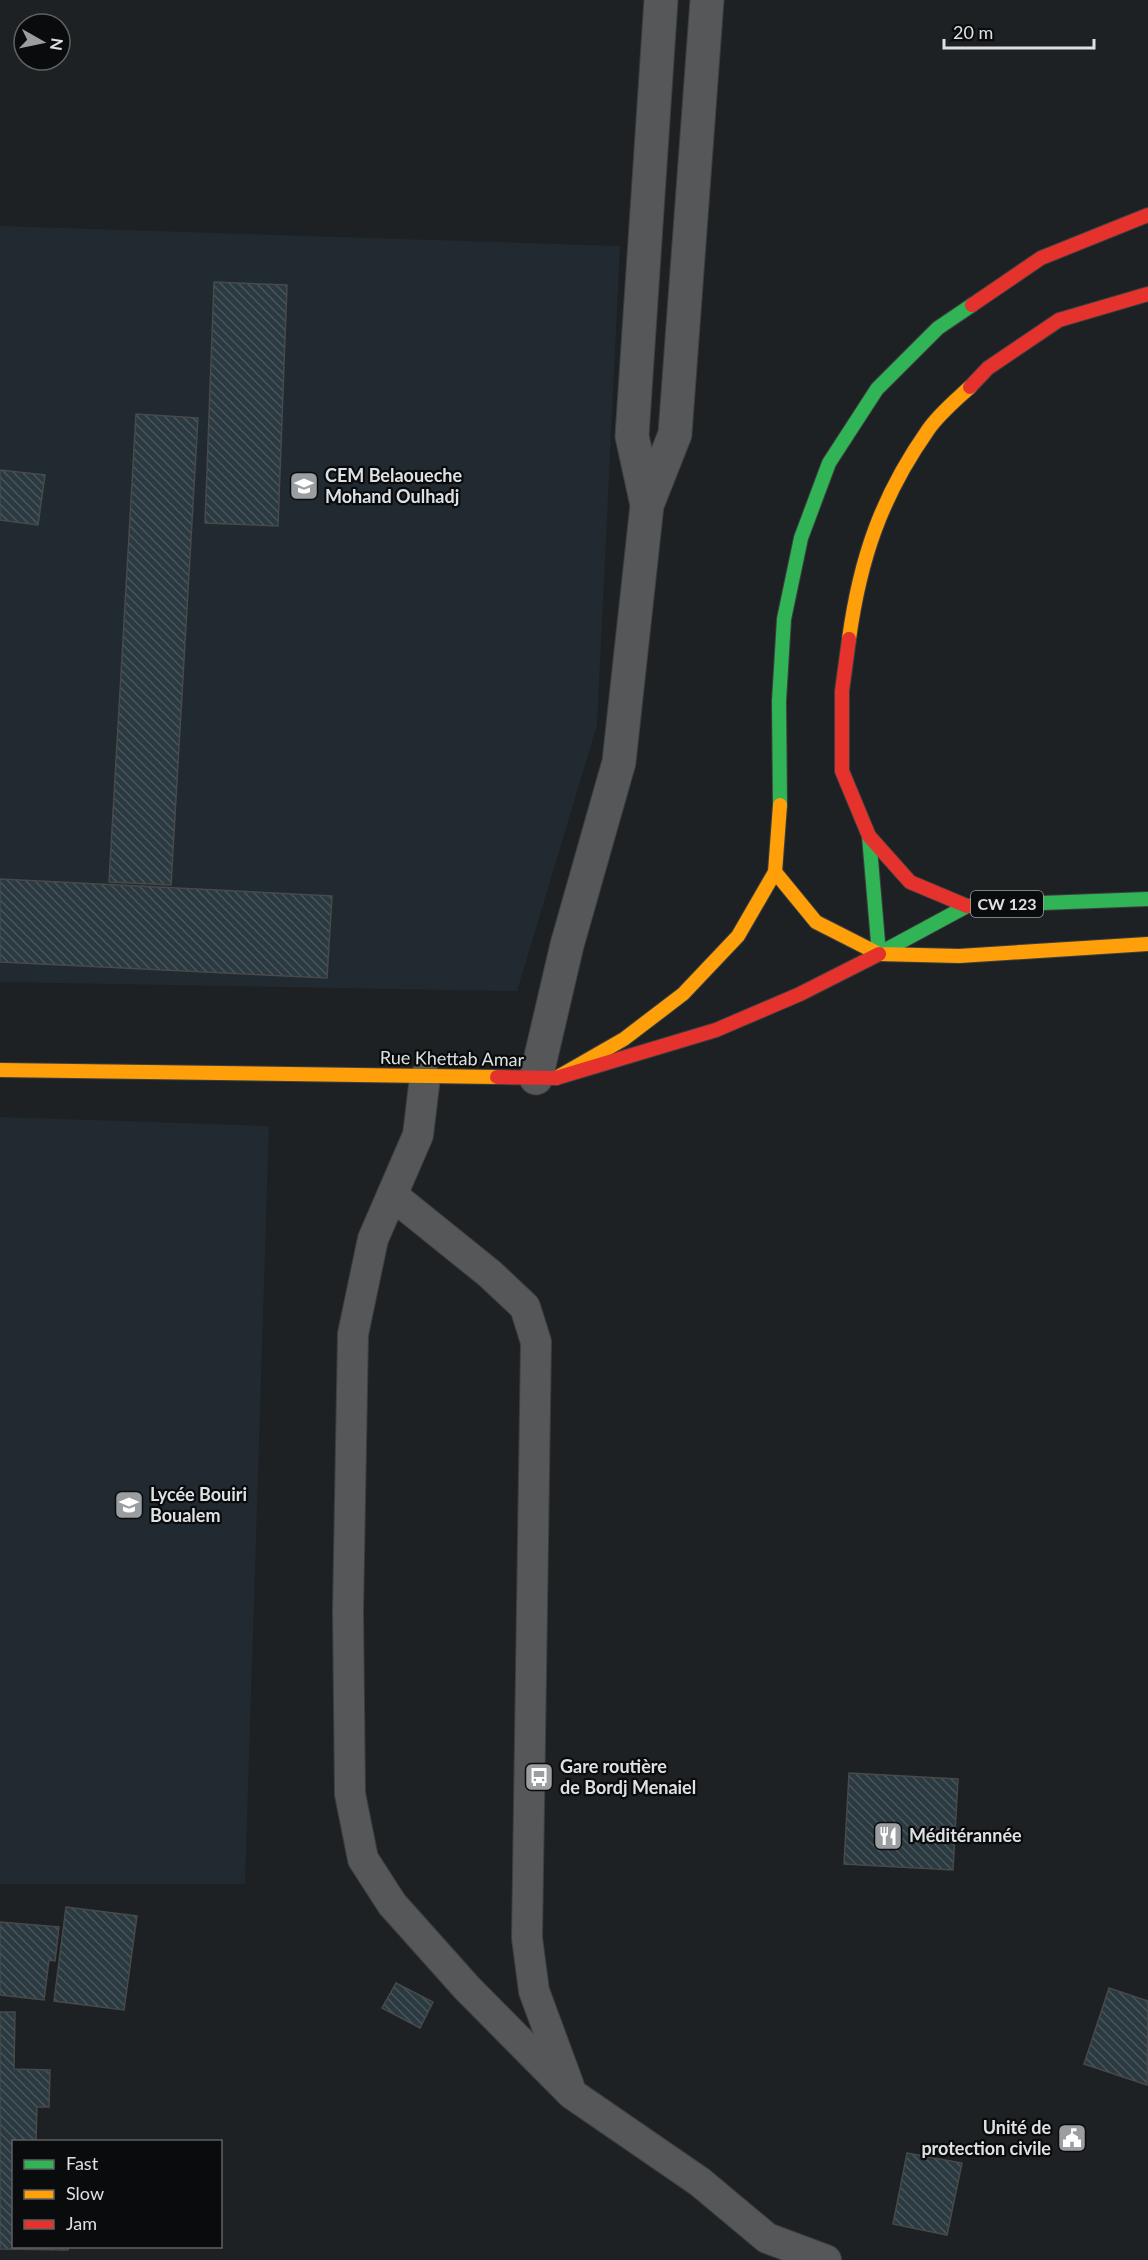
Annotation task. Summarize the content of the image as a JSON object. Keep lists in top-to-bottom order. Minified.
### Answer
{"streets":{"main road":["CW 123","Rue Khettab Amar"]},"crossings":[["CW 123","Rue Khettab Amar"]],"places":{"school or university":["CEM Belaoueche Mohand Oulhadj","Lycée Bouiri Boualem"],"bus stop":["Gare routière de Bordj Menaiel"],"restaurant":["Méditérannée"],"public building":["Unité de protection civile"]},"legend":["Fast","Slow","Jam"],"scale_bar":"20 m","north":"right"}
